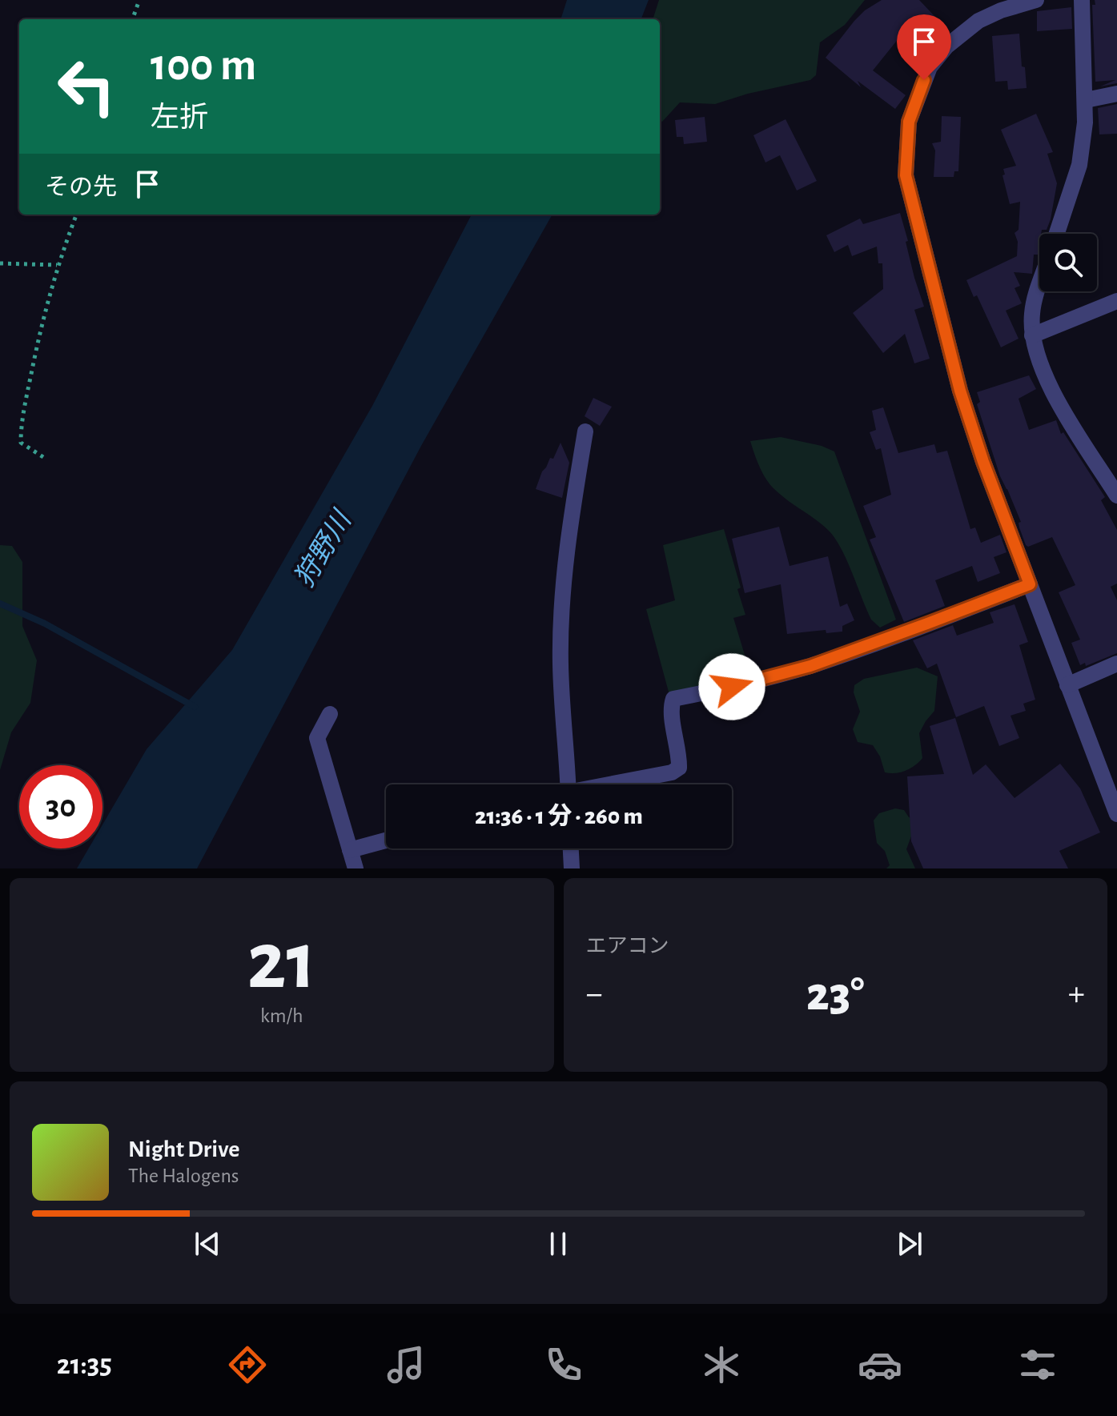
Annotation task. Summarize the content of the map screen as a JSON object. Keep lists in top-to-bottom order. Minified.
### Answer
{"water":["狩野川"],"page":{"turn":["100 m","左折"],"then":"その先","limit":"30","trip":"21:36 · 1 分 · 260 m","tile":[["21","km/h"],"エアコン"],"heat":["−","23°","+"],"song":["Night Drive","The Halogens"],"tabs":"21:35"}}
